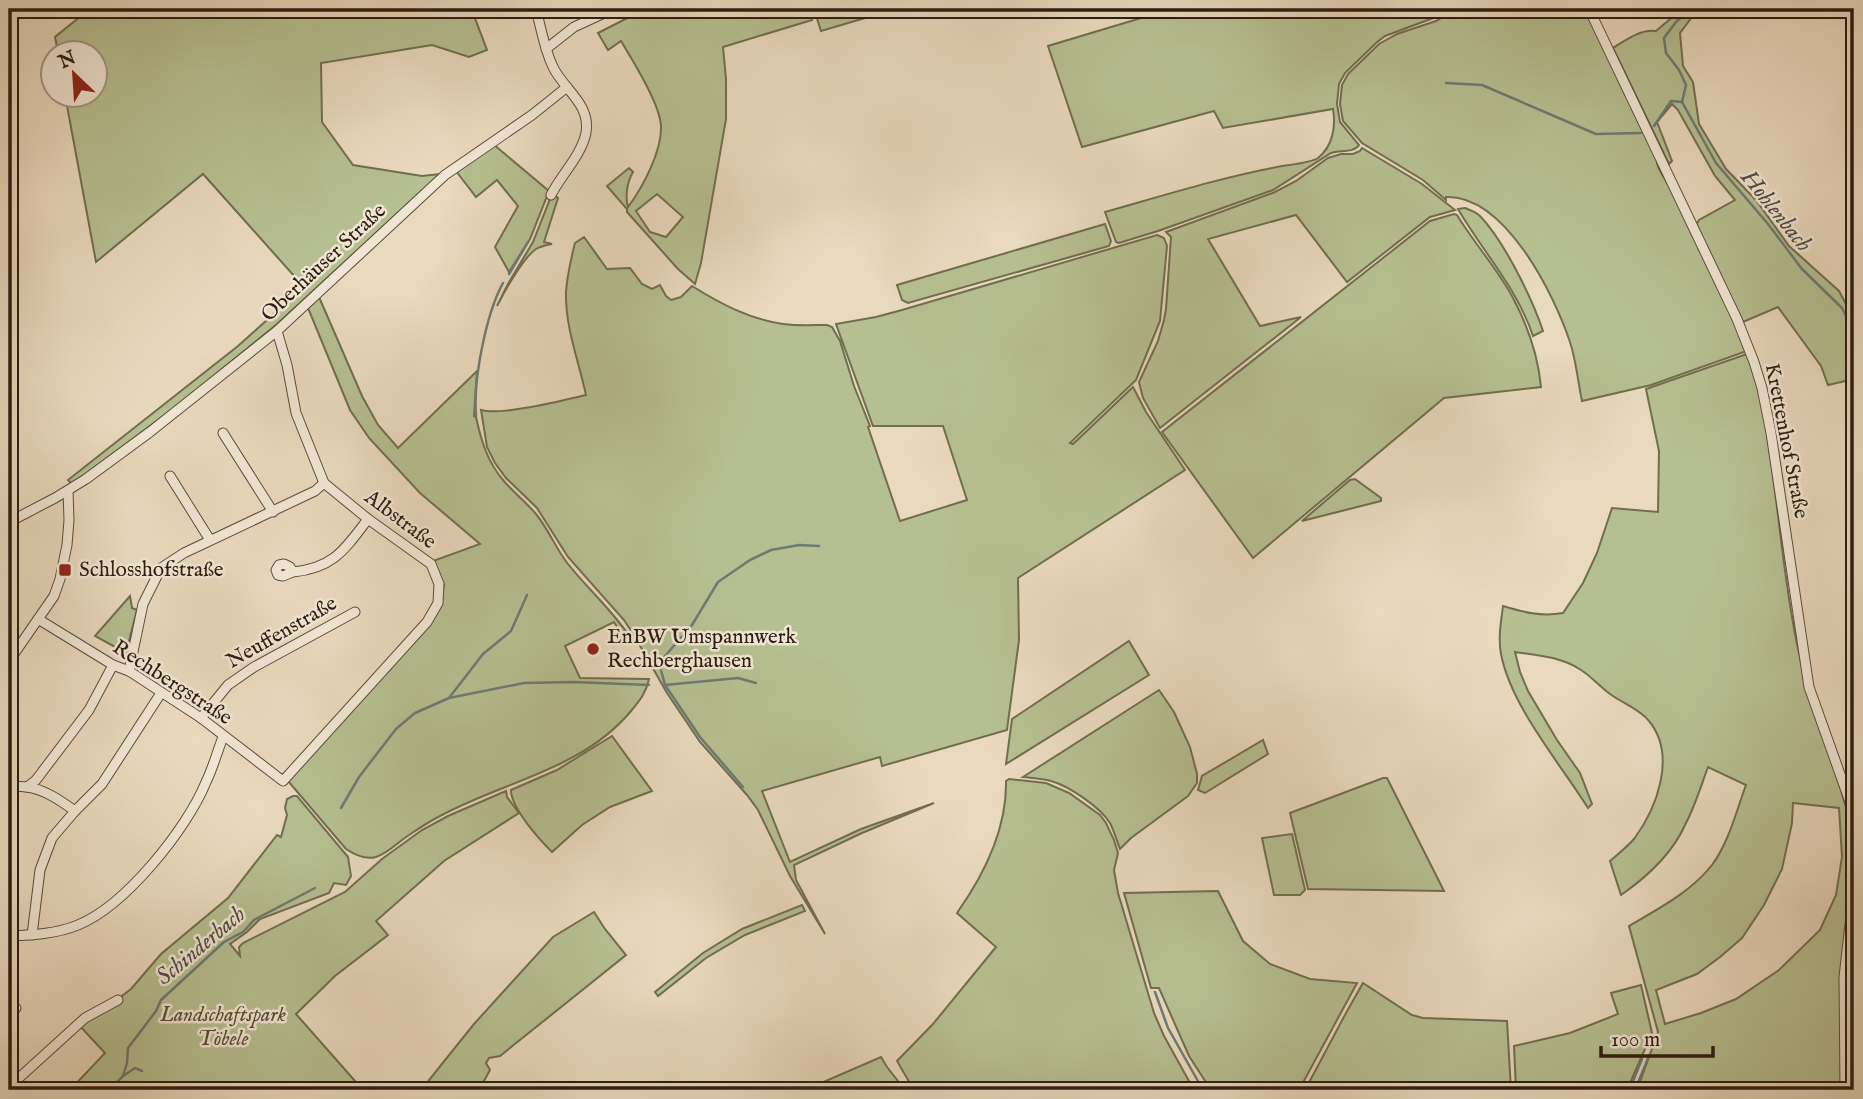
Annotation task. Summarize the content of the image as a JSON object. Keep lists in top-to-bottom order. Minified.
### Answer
{"streets":{"street":["Oberhäuser Straße","Krettenhof Straße","Albstraße","Neuffenstraße","Rechbergstraße"]},"crossings":[["Oberhäuser Straße","Albstraße"],["Albstraße","Rechbergstraße"],["Neuffenstraße","Rechbergstraße"]],"water":["Hohlenbach","Schinderbach"],"parks":["Landschaftspark Töbele"],"places":{"transit":["Schlosshofstraße"],"other":["EnBW Umspannwerk Rechberghausen"]},"scale_bar":"100 m","north":"top left"}
